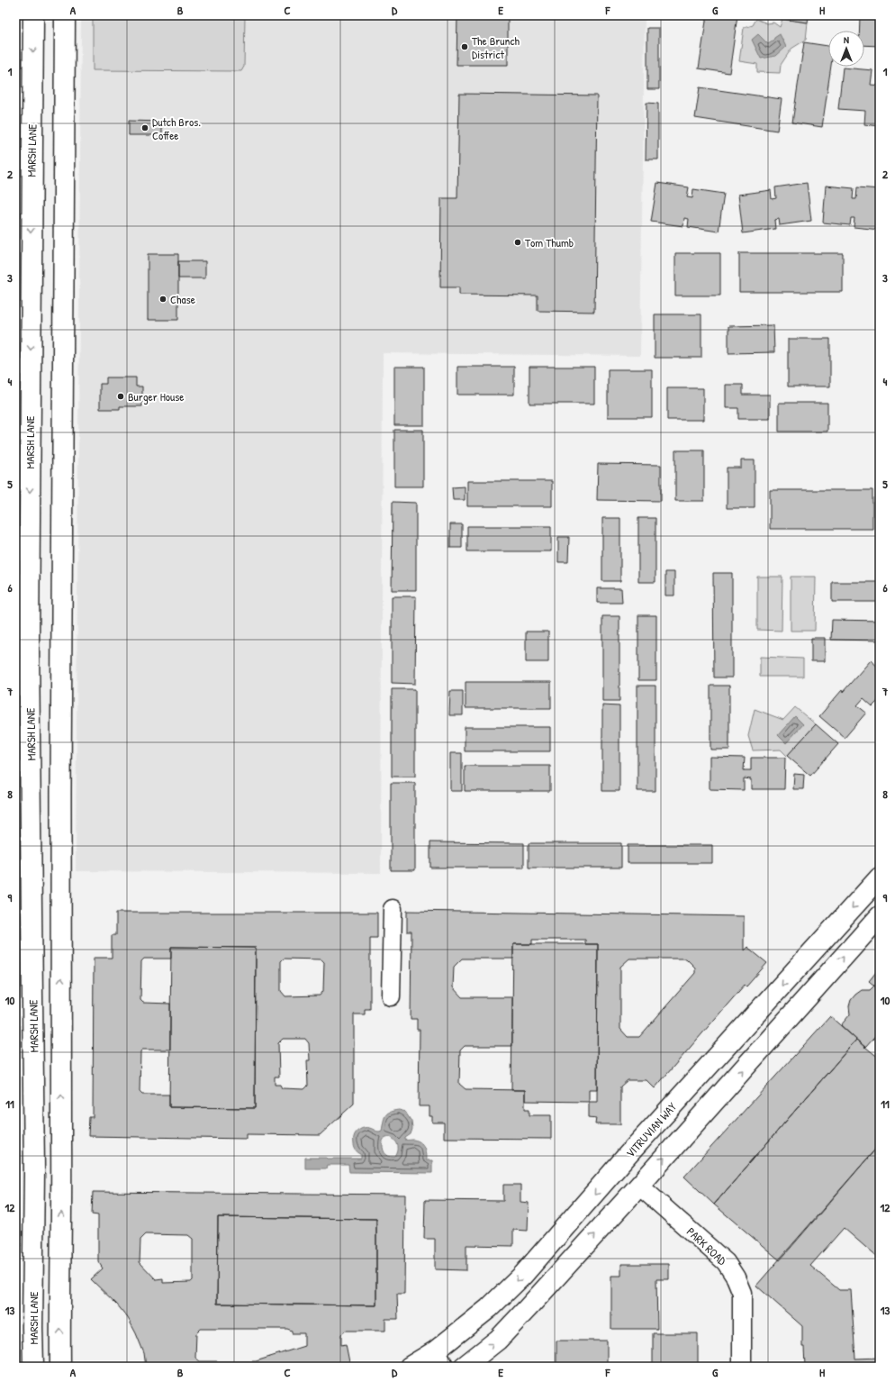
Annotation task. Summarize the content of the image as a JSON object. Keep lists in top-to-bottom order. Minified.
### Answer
{"streets":{"main road":["MARSH LANE","VITRUVIAN WAY"],"street":["PARK ROAD"]},"places":["The Brunch District","Dutch Bros. Coffee","Tom Thumb","Chase","Burger House"],"north":"top","grid":{"columns":["A","B","C","D","E","F","G","H"],"rows":["1","2","3","4","5","6","7","8","9","10","11","12","13"]}}
